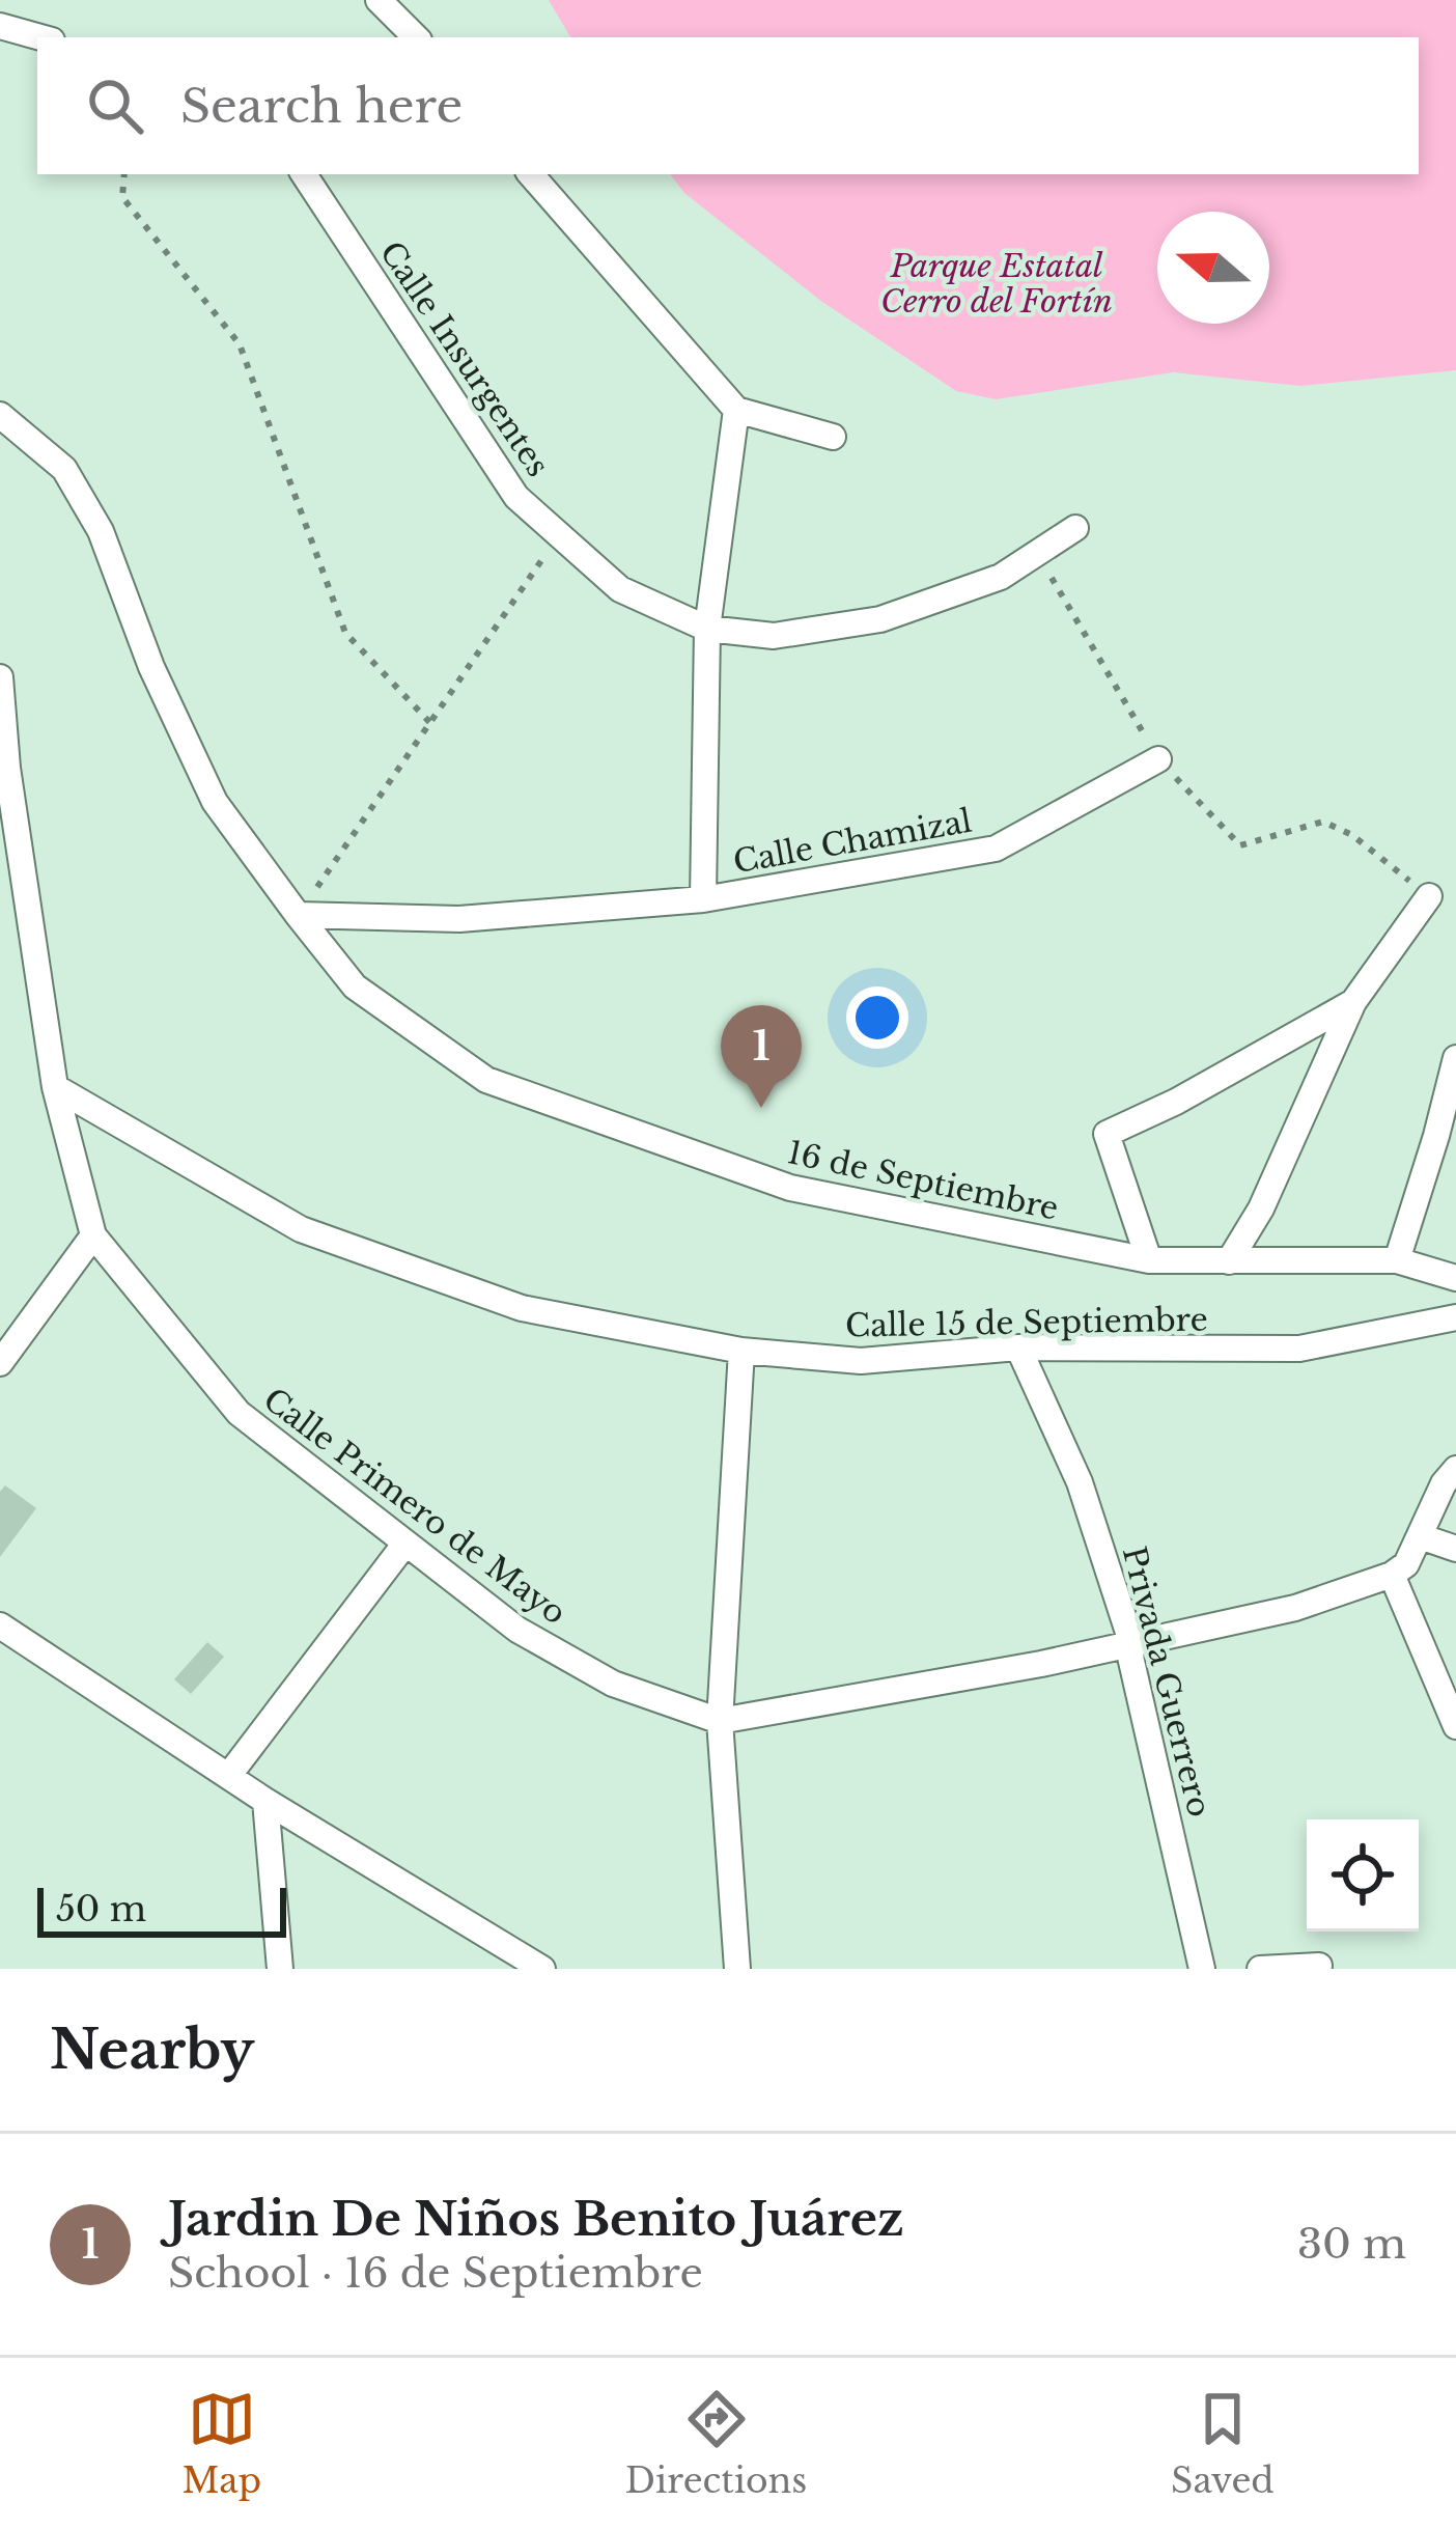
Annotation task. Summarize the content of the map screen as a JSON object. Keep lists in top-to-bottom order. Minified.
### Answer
{"streets":{"street":["Calle Insurgentes","Calle Chamizal","16 de Septiembre","Calle 15 de Septiembre","Calle Primero de Mayo","Privada Guerrero"]},"crossings":[["Calle Chamizal","16 de Septiembre"],["Calle 15 de Septiembre","Calle Primero de Mayo"],["Calle 15 de Septiembre","Privada Guerrero"],["Calle Primero de Mayo","Privada Guerrero"]],"parks":["Parque Estatal Cerro del Fortín"],"scale_bar":"50 m","north":"left","page":{"search":"Search here","pins":"1","scale":"50 m","heading":"Nearby","list":[{"mark":"1","name":"Jardin De Niños Benito Juárez","note":"School · 16 de Septiembre","value":"30 m"}],"nav":["Map","Directions","Saved"]}}
